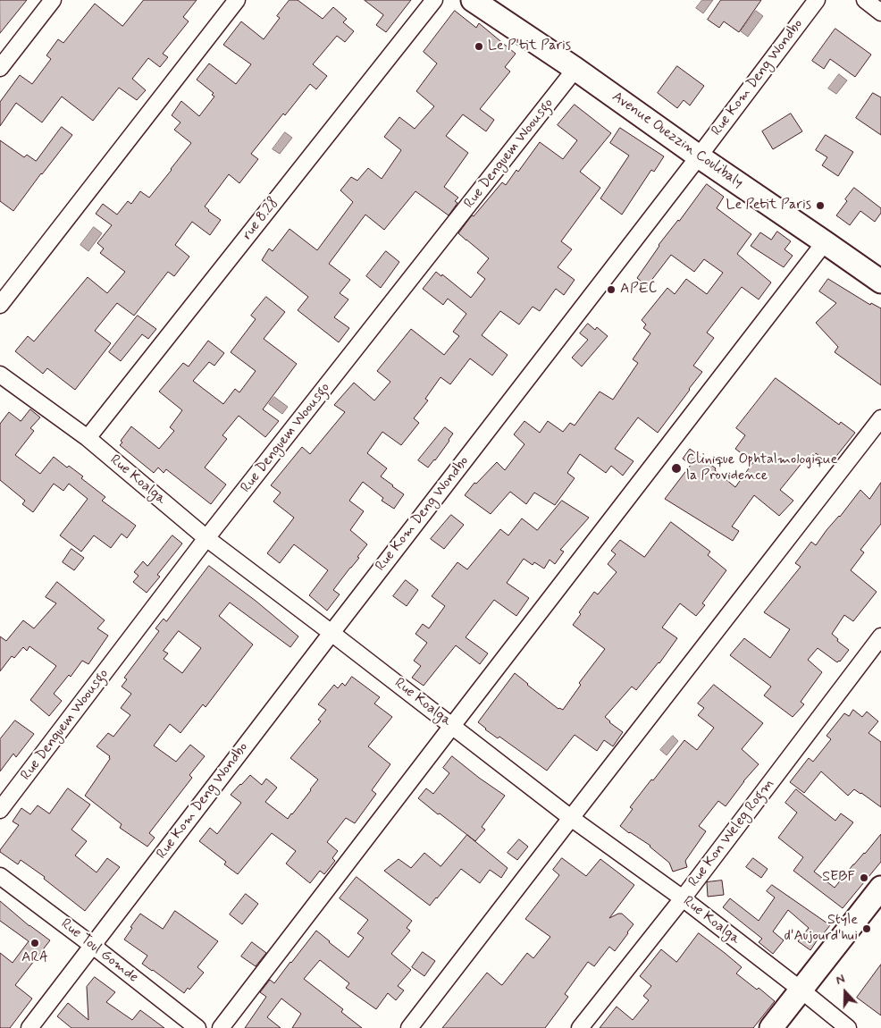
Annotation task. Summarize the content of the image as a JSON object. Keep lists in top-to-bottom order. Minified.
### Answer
{"streets":{"main road":["Avenue Ouezzin Coulibaly"],"street":["Rue Kom Deng Wondbo","Rue Denguem Woousgo","rue 8.28","Rue Koalga","Rue Kon Weleg Rogm","Rue Toul Gomde"]},"crossings":[["Rue Kom Deng Wondbo","Avenue Ouezzin Coulibaly"],["Rue Kom Deng Wondbo","Rue Koalga"],["Rue Kom Deng Wondbo","Rue Toul Gomde"],["Avenue Ouezzin Coulibaly","Rue Denguem Woousgo"],["Rue Denguem Woousgo","Rue Koalga"],["rue 8.28","Rue Koalga"],["Rue Koalga","Rue Kon Weleg Rogm"]],"places":["Le P'tit Paris","Le Petit Paris","APEC","Clinique Ophtalmologique la Providence","SEBF","Style d'Aujourd'hui","ARA"],"north":"top"}
